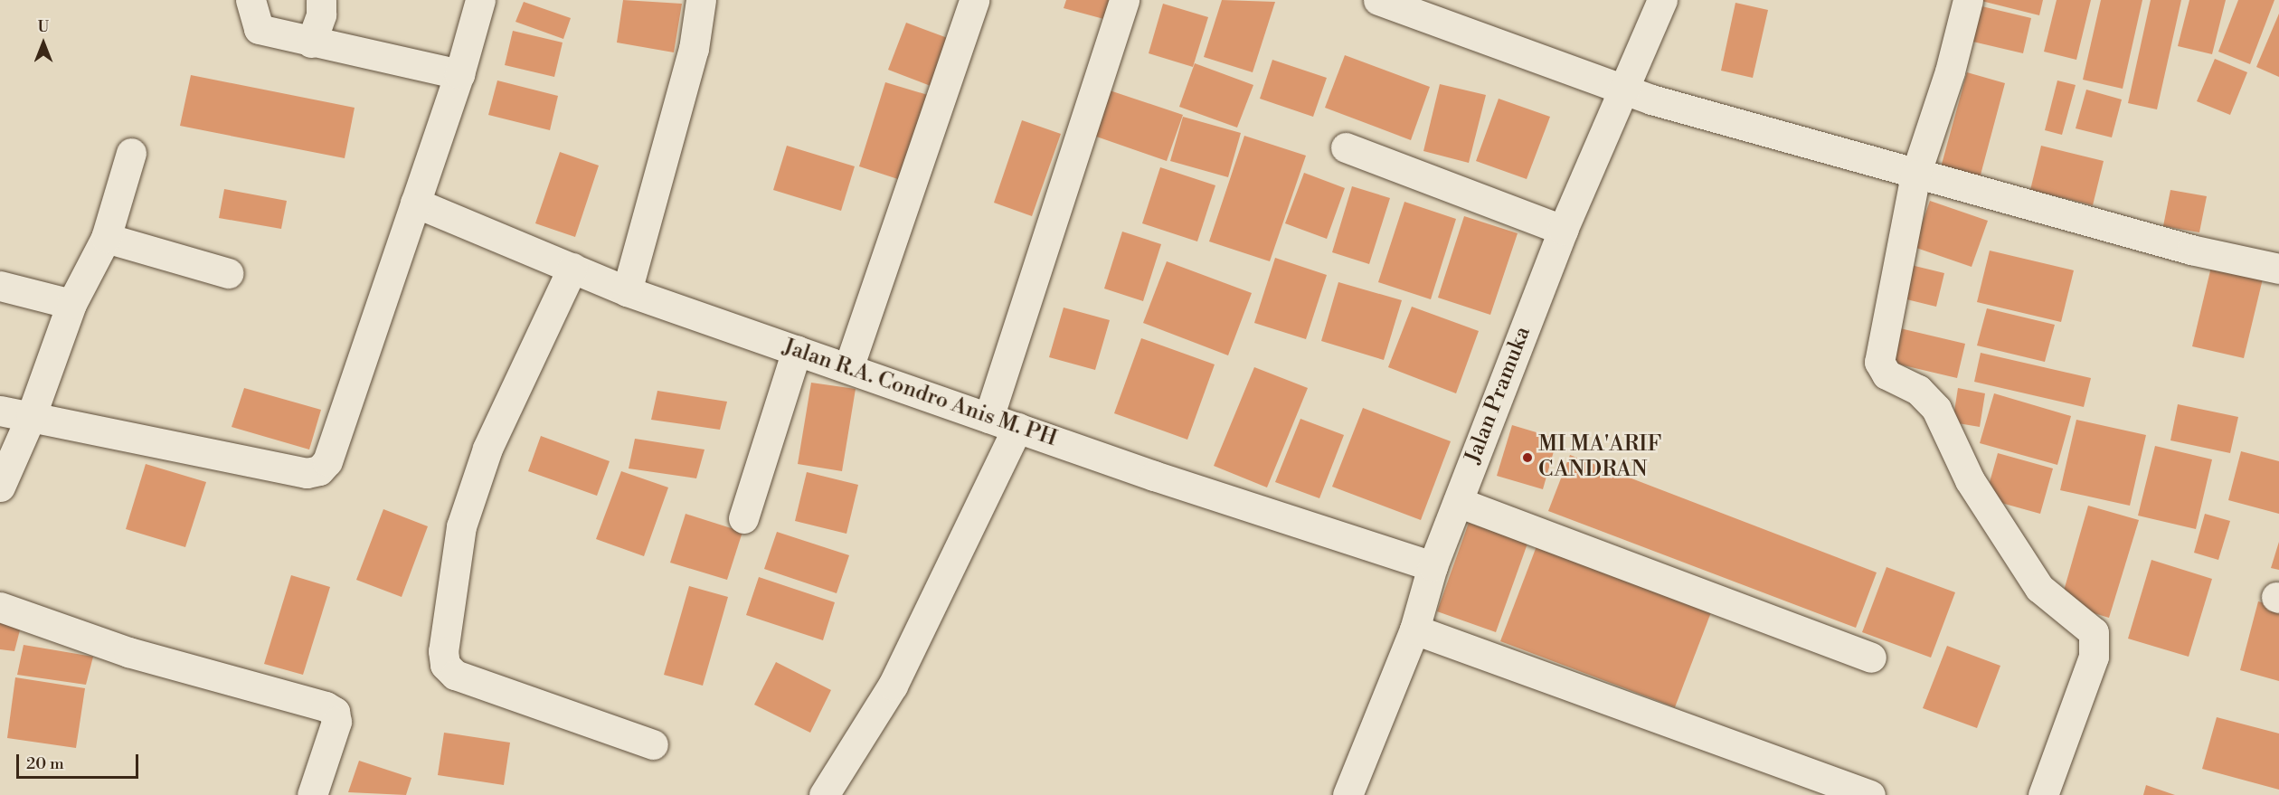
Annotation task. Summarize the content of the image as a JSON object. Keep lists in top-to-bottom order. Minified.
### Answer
{"streets":{"street":["Jalan R.A. Condro Anis M. PH","Jalan Pramuka"]},"crossings":[["Jalan R.A. Condro Anis M. PH","Jalan Pramuka"]],"places":["MI MA'ARIF CANDRAN"],"scale_bar":"20 m","north":"top"}
